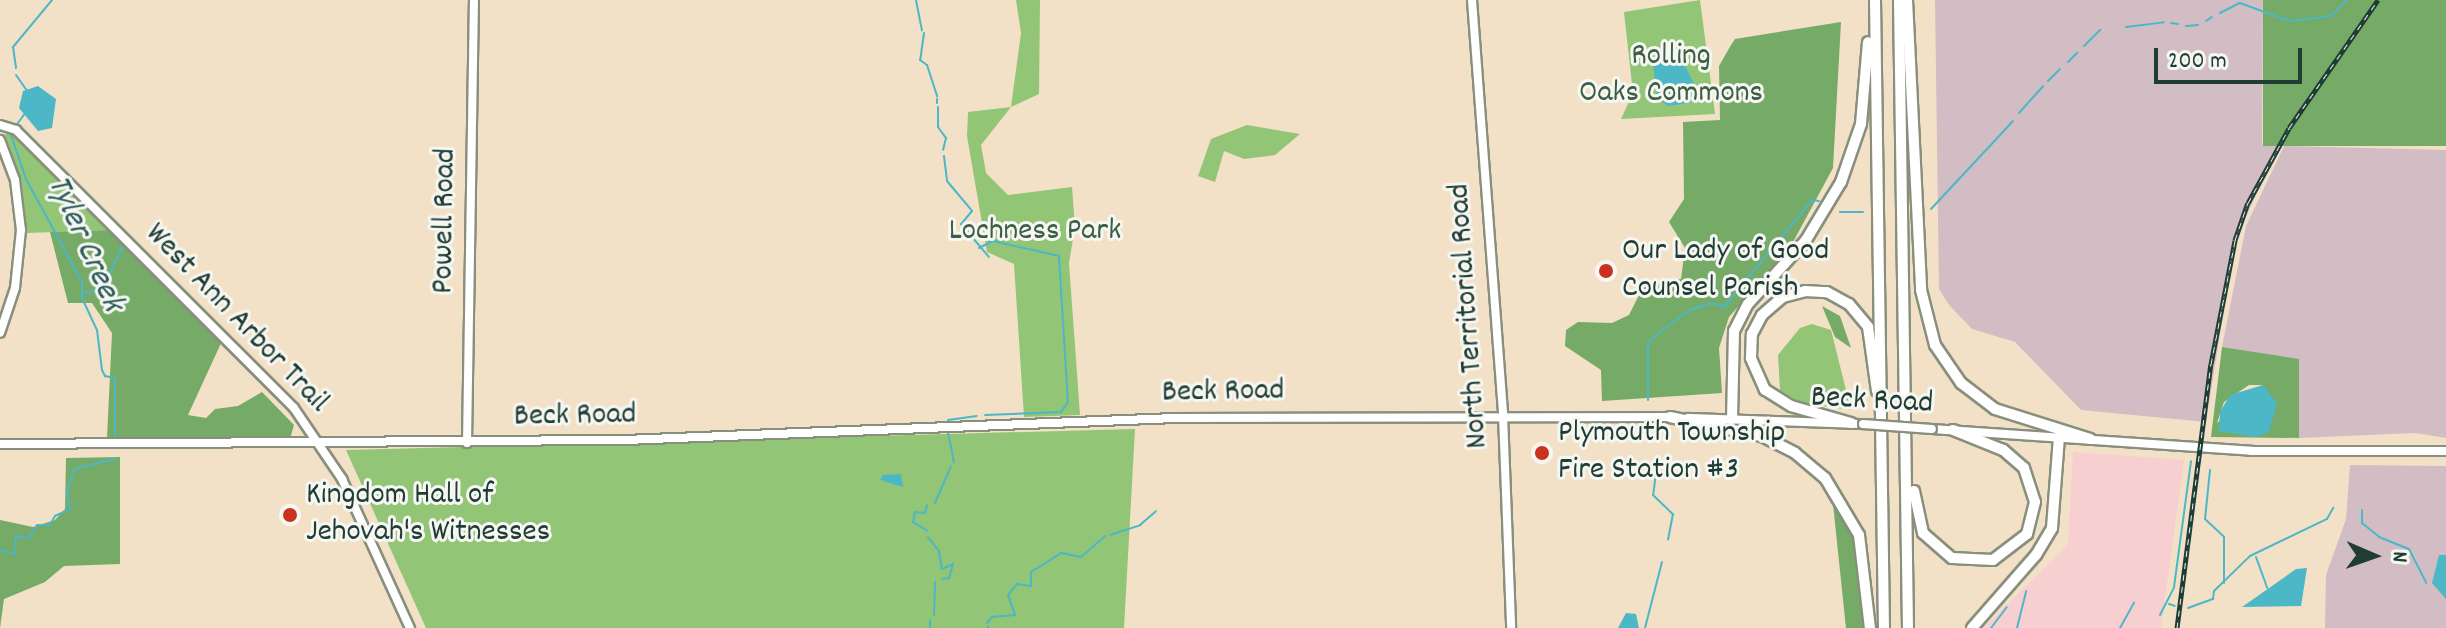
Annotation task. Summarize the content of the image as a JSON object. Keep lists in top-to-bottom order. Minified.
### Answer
{"streets":{"main road":["Powell Road","North Territorial Road","West Ann Arbor Trail","Beck Road"]},"crossings":[["Powell Road","Beck Road"],["North Territorial Road","Beck Road"],["West Ann Arbor Trail","Beck Road"]],"water":["Tyler Creek"],"parks":["Rolling Oaks Commons","Lochness Park"],"places":["Our Lady of Good Counsel Parish","Plymouth Township Fire Station #3","Kingdom Hall of Jehovah's Witnesses"],"scale_bar":"200 m","north":"right"}
